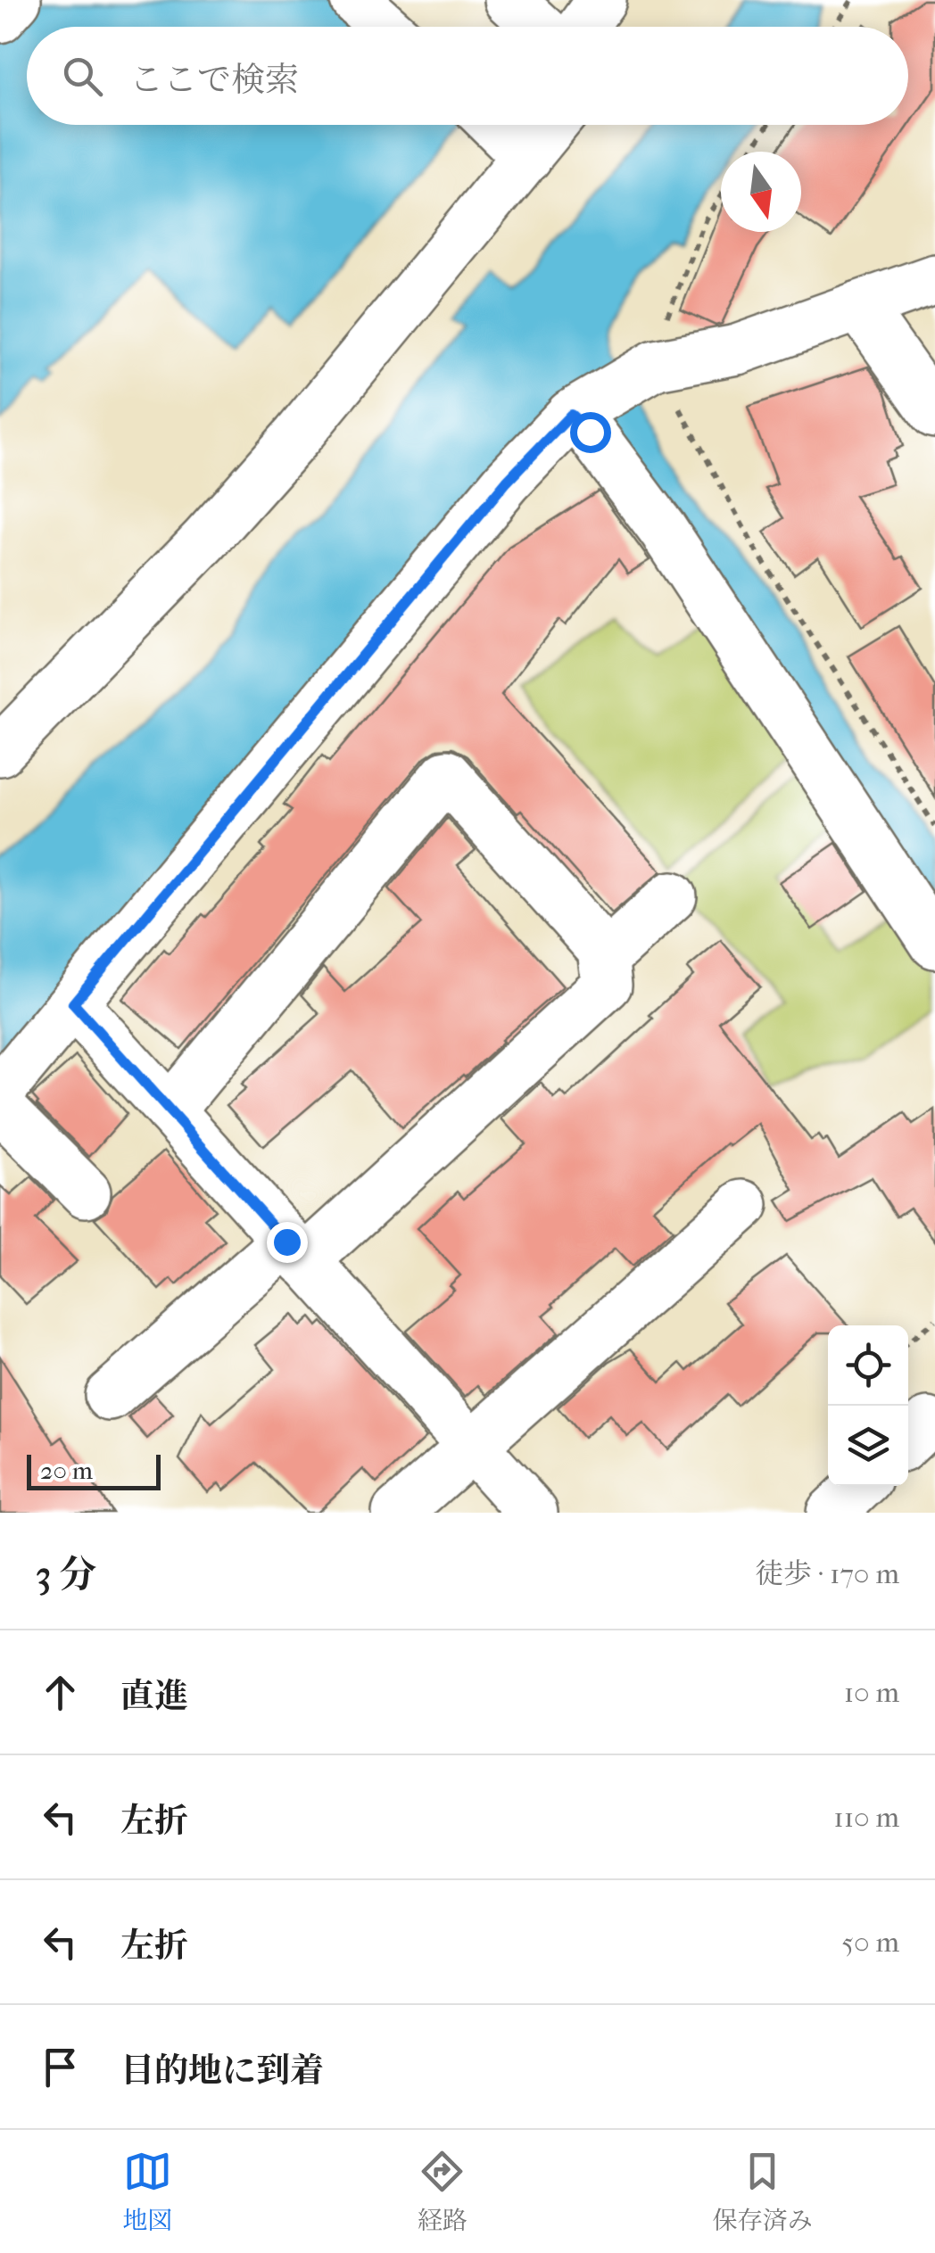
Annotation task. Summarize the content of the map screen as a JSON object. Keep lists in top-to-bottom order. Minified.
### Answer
{"scale_bar":"20 m","north":"bottom","page":{"search":"ここで検索","scale":"20 m","heading":["3 分","徒歩 · 170 m"],"list":[["直進","10 m"],["左折","110 m"],["左折","50 m"],"目的地に到着"],"nav":["地図","経路","保存済み"]}}
